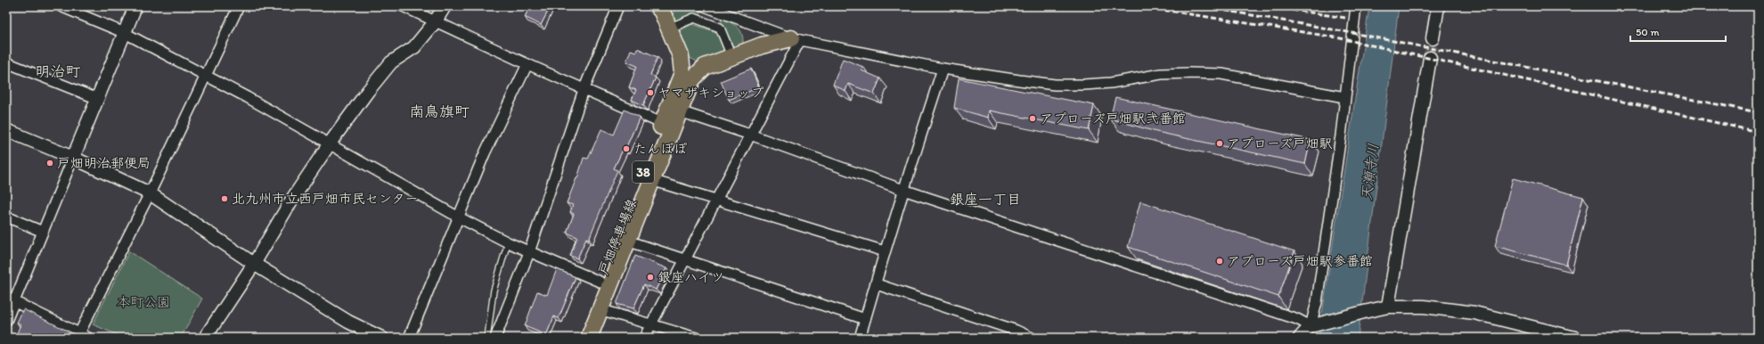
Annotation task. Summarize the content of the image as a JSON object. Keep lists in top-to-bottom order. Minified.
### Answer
{"streets":{"main road":["38","戸畑停車場線"]},"districts":["明治町","南鳥旗町","銀座一丁目"],"water":["天瀬寺川"],"parks":["本町公園"],"places":["ヤマザキショップ","アプローズ戸畑駅弐番館","アプローズ戸畑駅","たんぽぽ","戸畑明治郵便局","北九州市立西戸畑市民センター","アプローズ戸畑駅参番館","銀座ハイツ"],"scale_bar":"50 m"}
